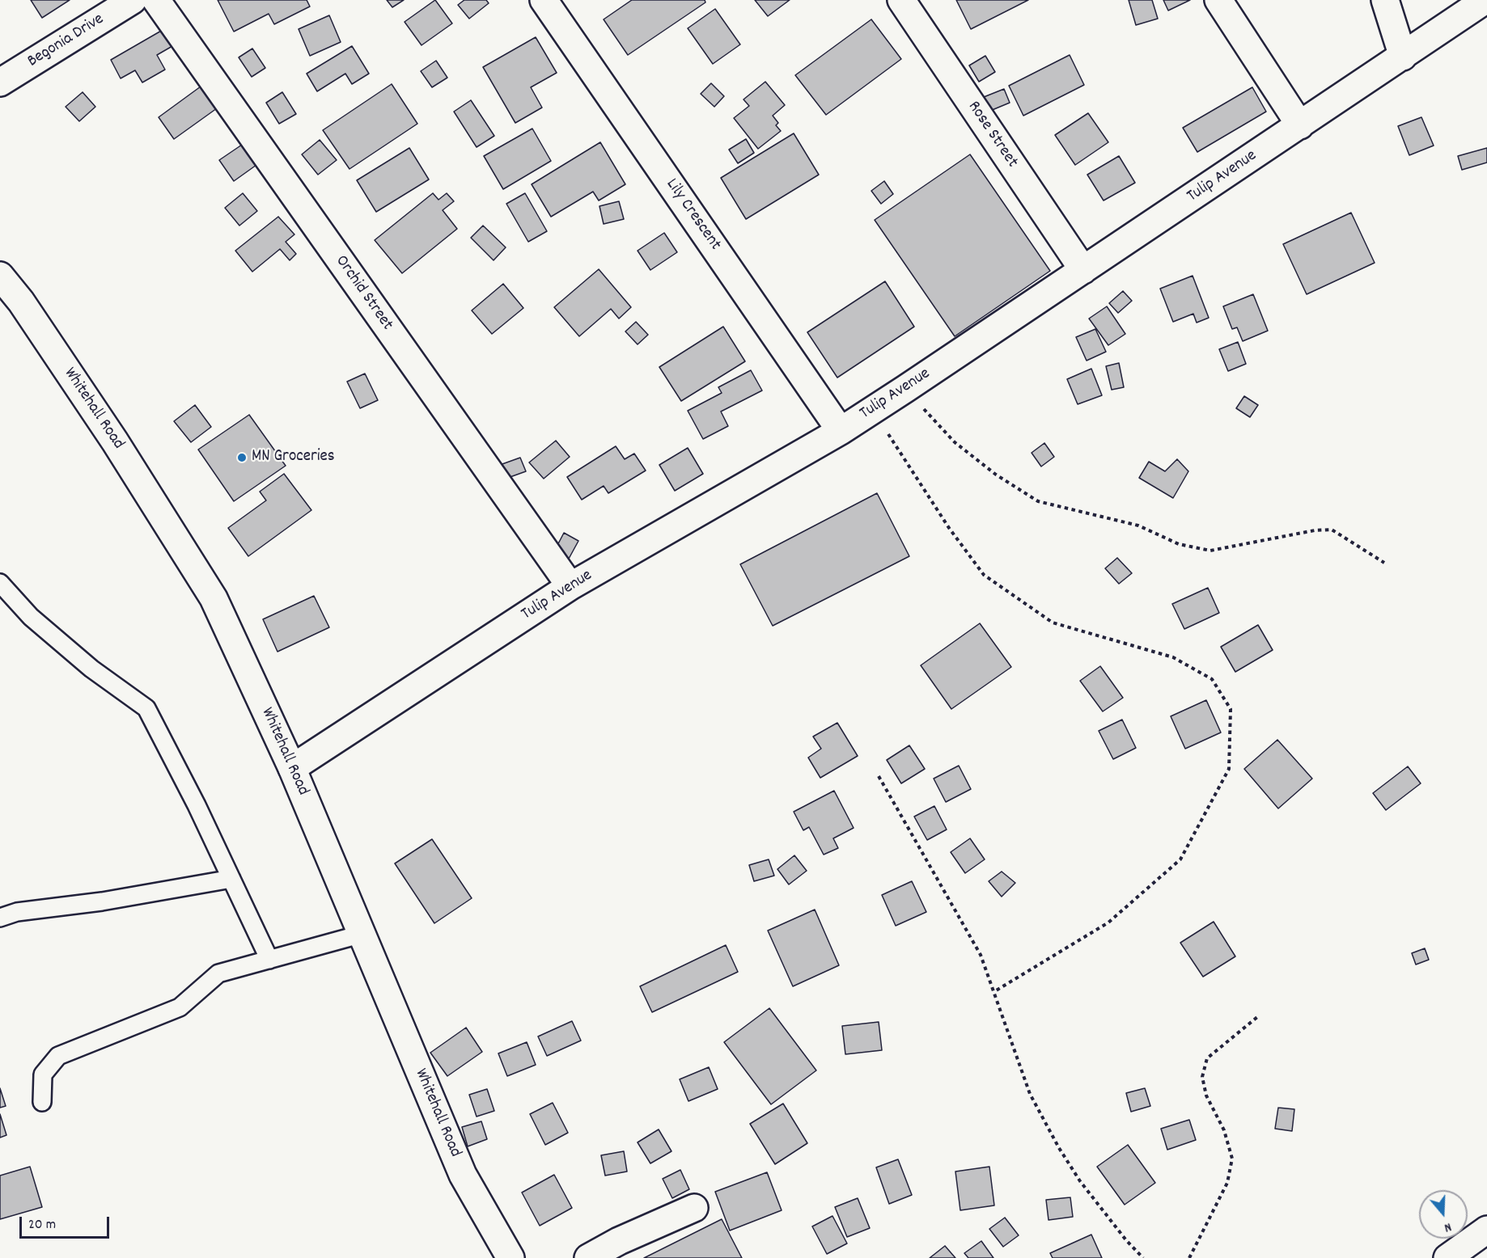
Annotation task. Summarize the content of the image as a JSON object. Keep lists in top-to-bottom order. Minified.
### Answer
{"streets":{"street":["Begonia Drive","Rose Street","Tulip Avenue","Lily Crescent","Orchid Street","Whitehall Road"]},"crossings":[["Rose Street","Tulip Avenue"],["Tulip Avenue","Lily Crescent"],["Tulip Avenue","Orchid Street"],["Tulip Avenue","Whitehall Road"]],"places":["MN Groceries"],"scale_bar":"20 m","north":"bottom"}
